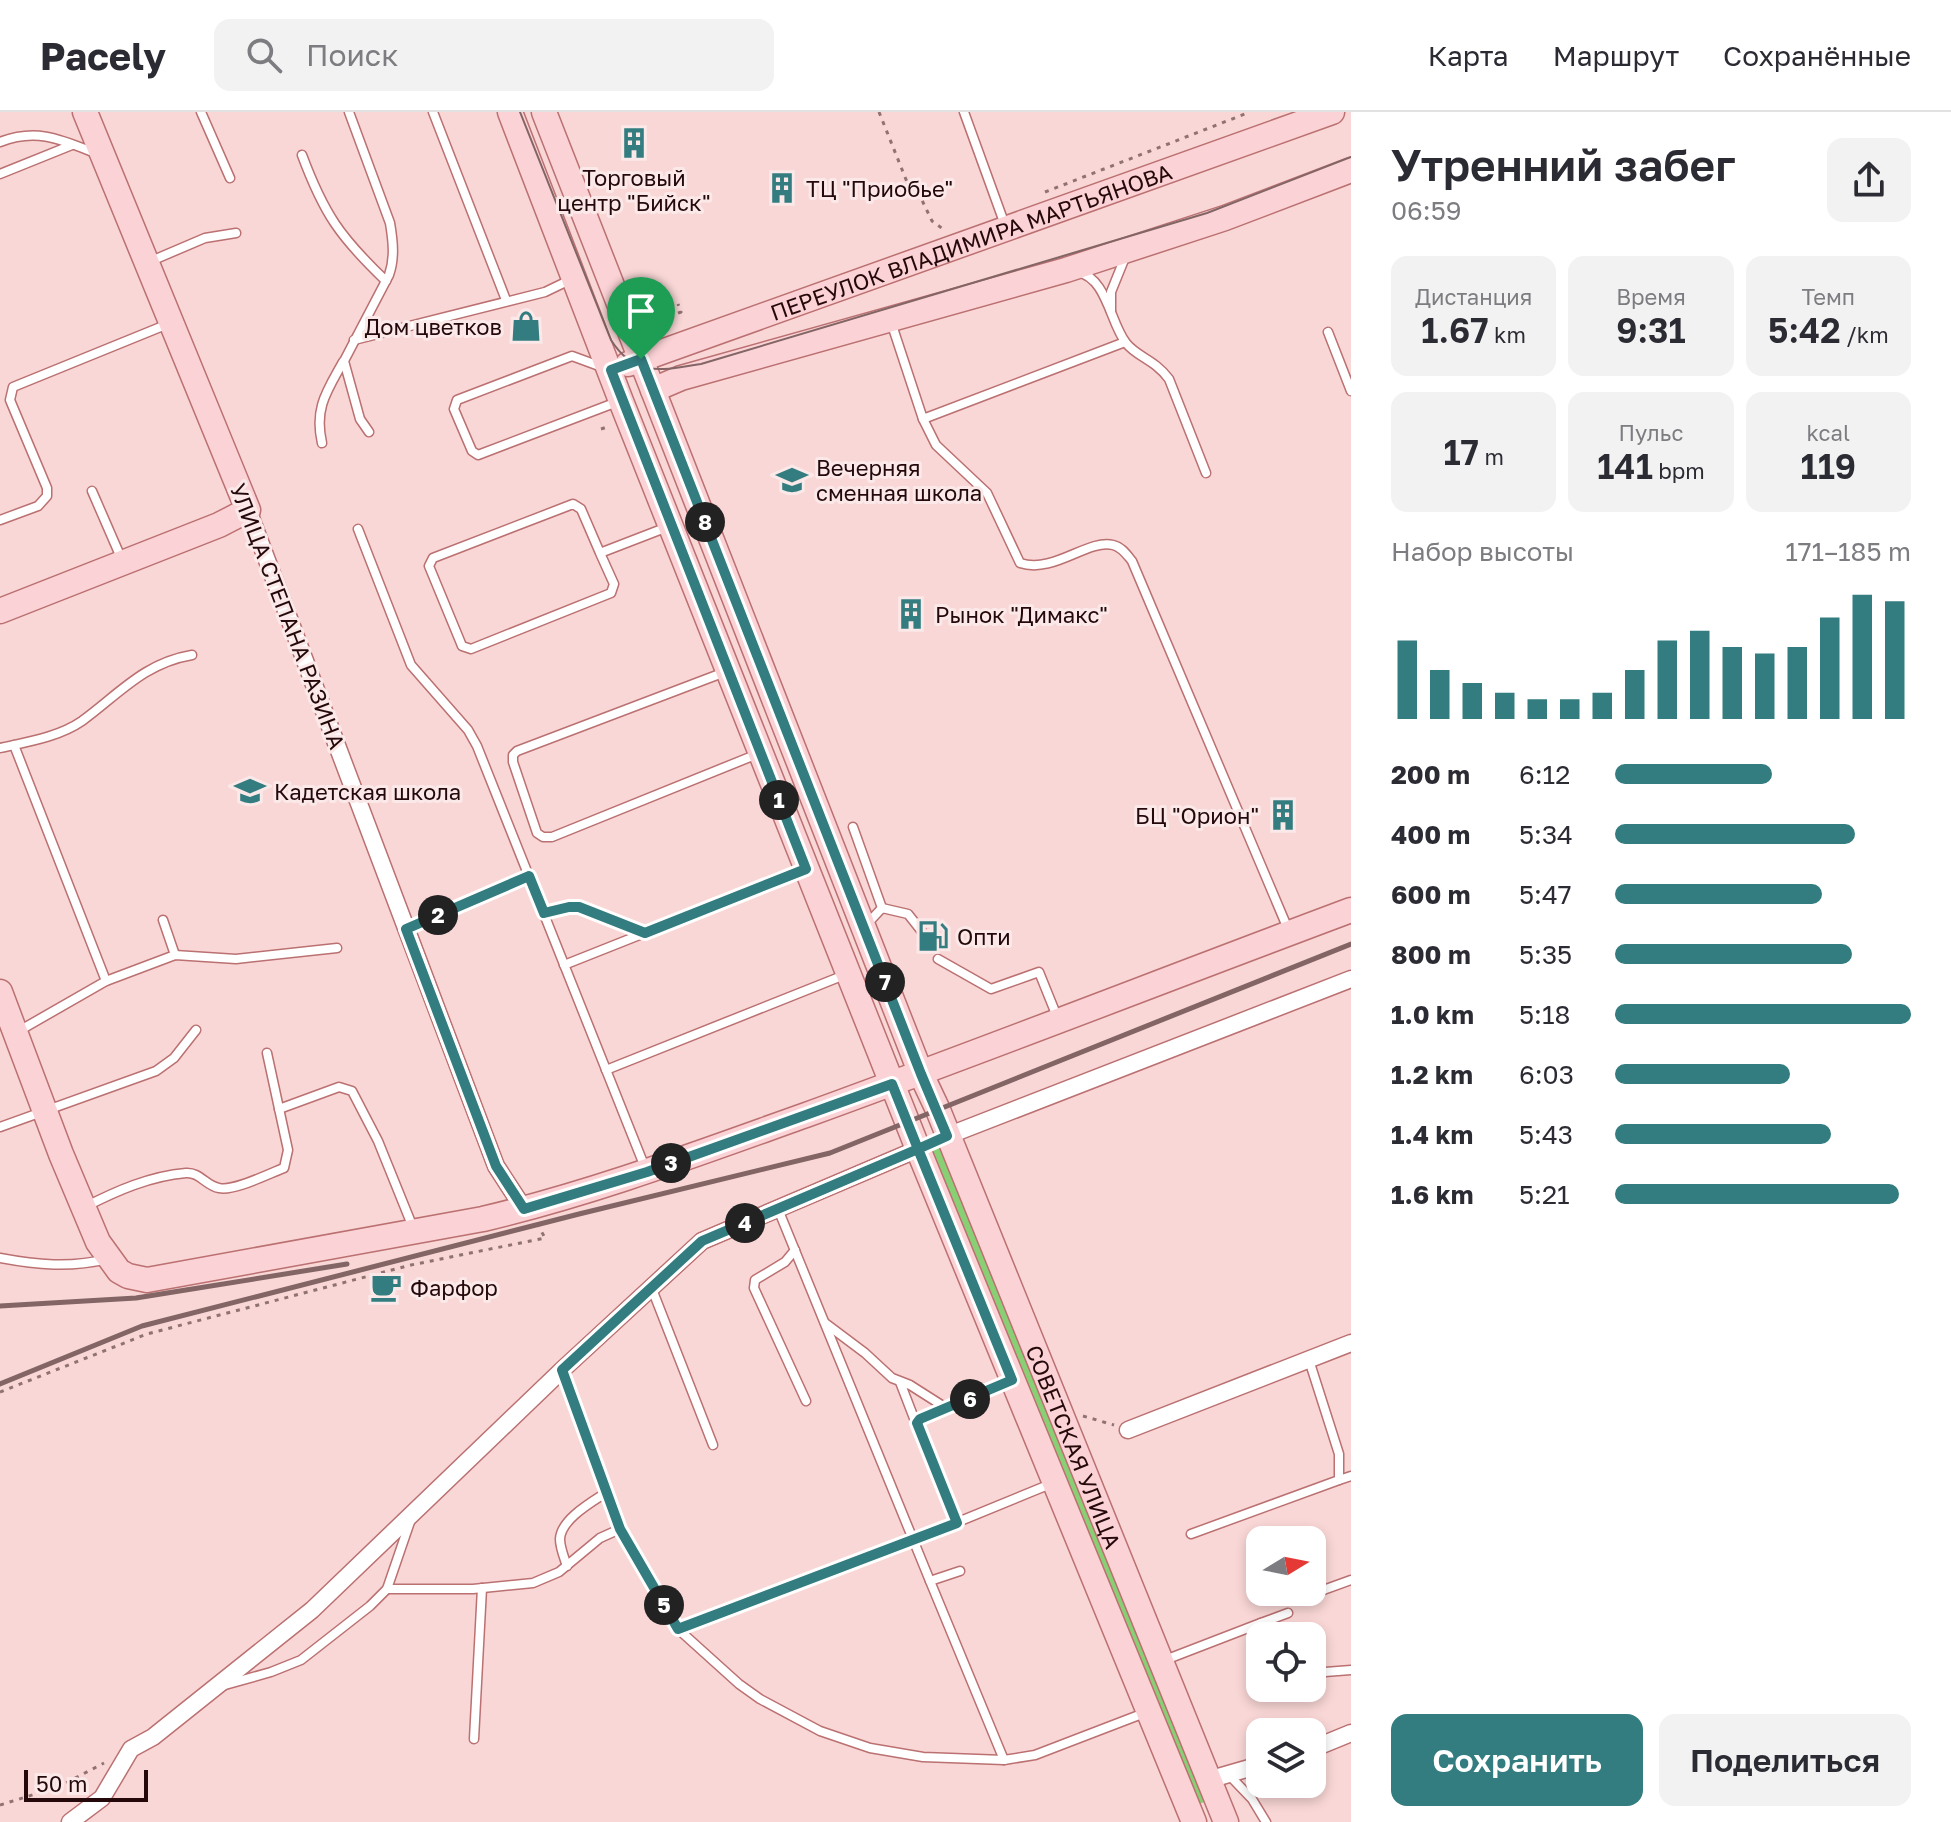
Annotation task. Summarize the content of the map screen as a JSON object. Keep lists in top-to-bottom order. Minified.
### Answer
{"streets":{"main road":["ПЕРЕУЛОК ВЛАДИМИРА МАРТЬЯНОВА","УЛИЦА СТЕПАНА РАЗИНА","СОВЕТСКАЯ УЛИЦА"]},"crossings":[["ПЕРЕУЛОК ВЛАДИМИРА МАРТЬЯНОВА","СОВЕТСКАЯ УЛИЦА"]],"places":{"building":["Торговый центр \"Бийск\"","ТЦ \"Приобье\"","Рынок \"Димакс\"","БЦ \"Орион\""],"shop":["Дом цветков"],"school or university":["Вечерняя сменная школа","Кадетская школа"],"fuel station":["Опти"],"cafe":["Фарфор"]},"scale_bar":"50 m","north":"right","page":{"header":"Pacely","search":"Поиск","nav":["Карта","Маршрут","Сохранённые"],"heading":["Утренний забег","06:59"],"stats":[["Дистанция","1.67 km"],["Время","9:31"],["Темп","5:42 /km"],["17 m"],["Пульс","141 bpm"],["kcal","119"]],"pins":["8","1","2","7","3","4","6","5"],"chart":["Набор высоты","171–185 m"],"list":[{"name":"200 m","note":"6:12"},{"name":"400 m","note":"5:34"},{"name":"600 m","note":"5:47"},{"name":"800 m","note":"5:35"},{"name":"1.0 km","note":"5:18"},{"name":"1.2 km","note":"6:03"},{"name":"1.4 km","note":"5:43"},{"name":"1.6 km","note":"5:21"}],"buttons":["Сохранить","Поделиться"],"scale":"50 m"}}
